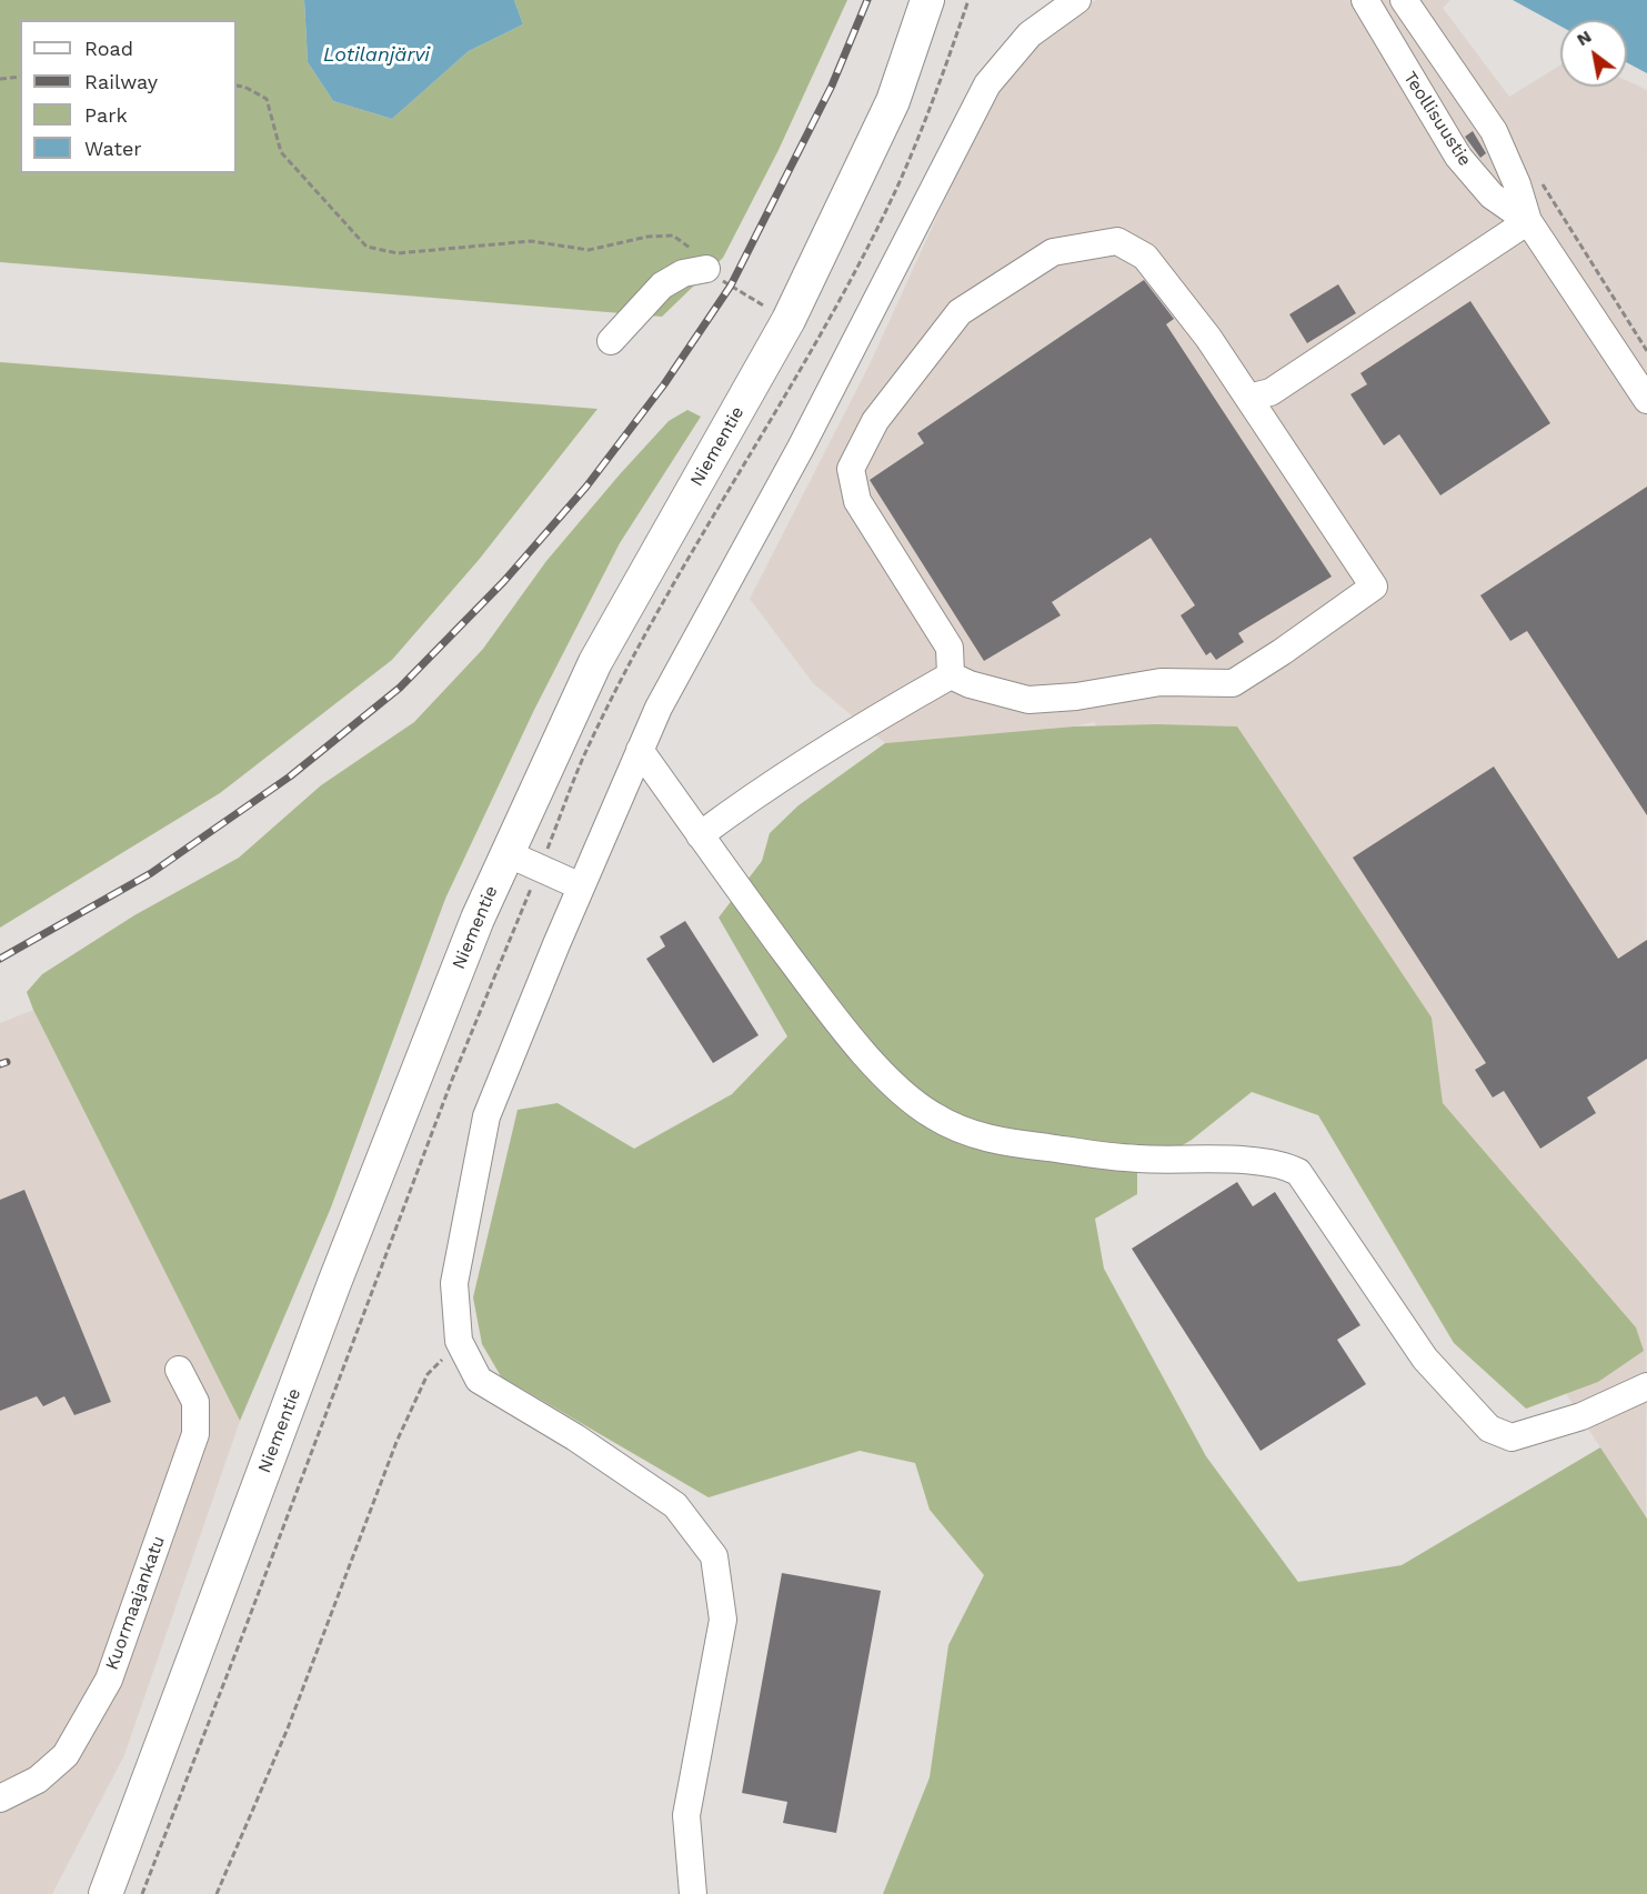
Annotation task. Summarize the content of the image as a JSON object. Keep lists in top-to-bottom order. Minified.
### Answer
{"streets":{"main road":["Niementie"],"street":["Teollisuustie","Kuormaajankatu"]},"water":["Lotilanjärvi"],"legend":["Road","Railway","Park","Water"],"north":"top left"}
